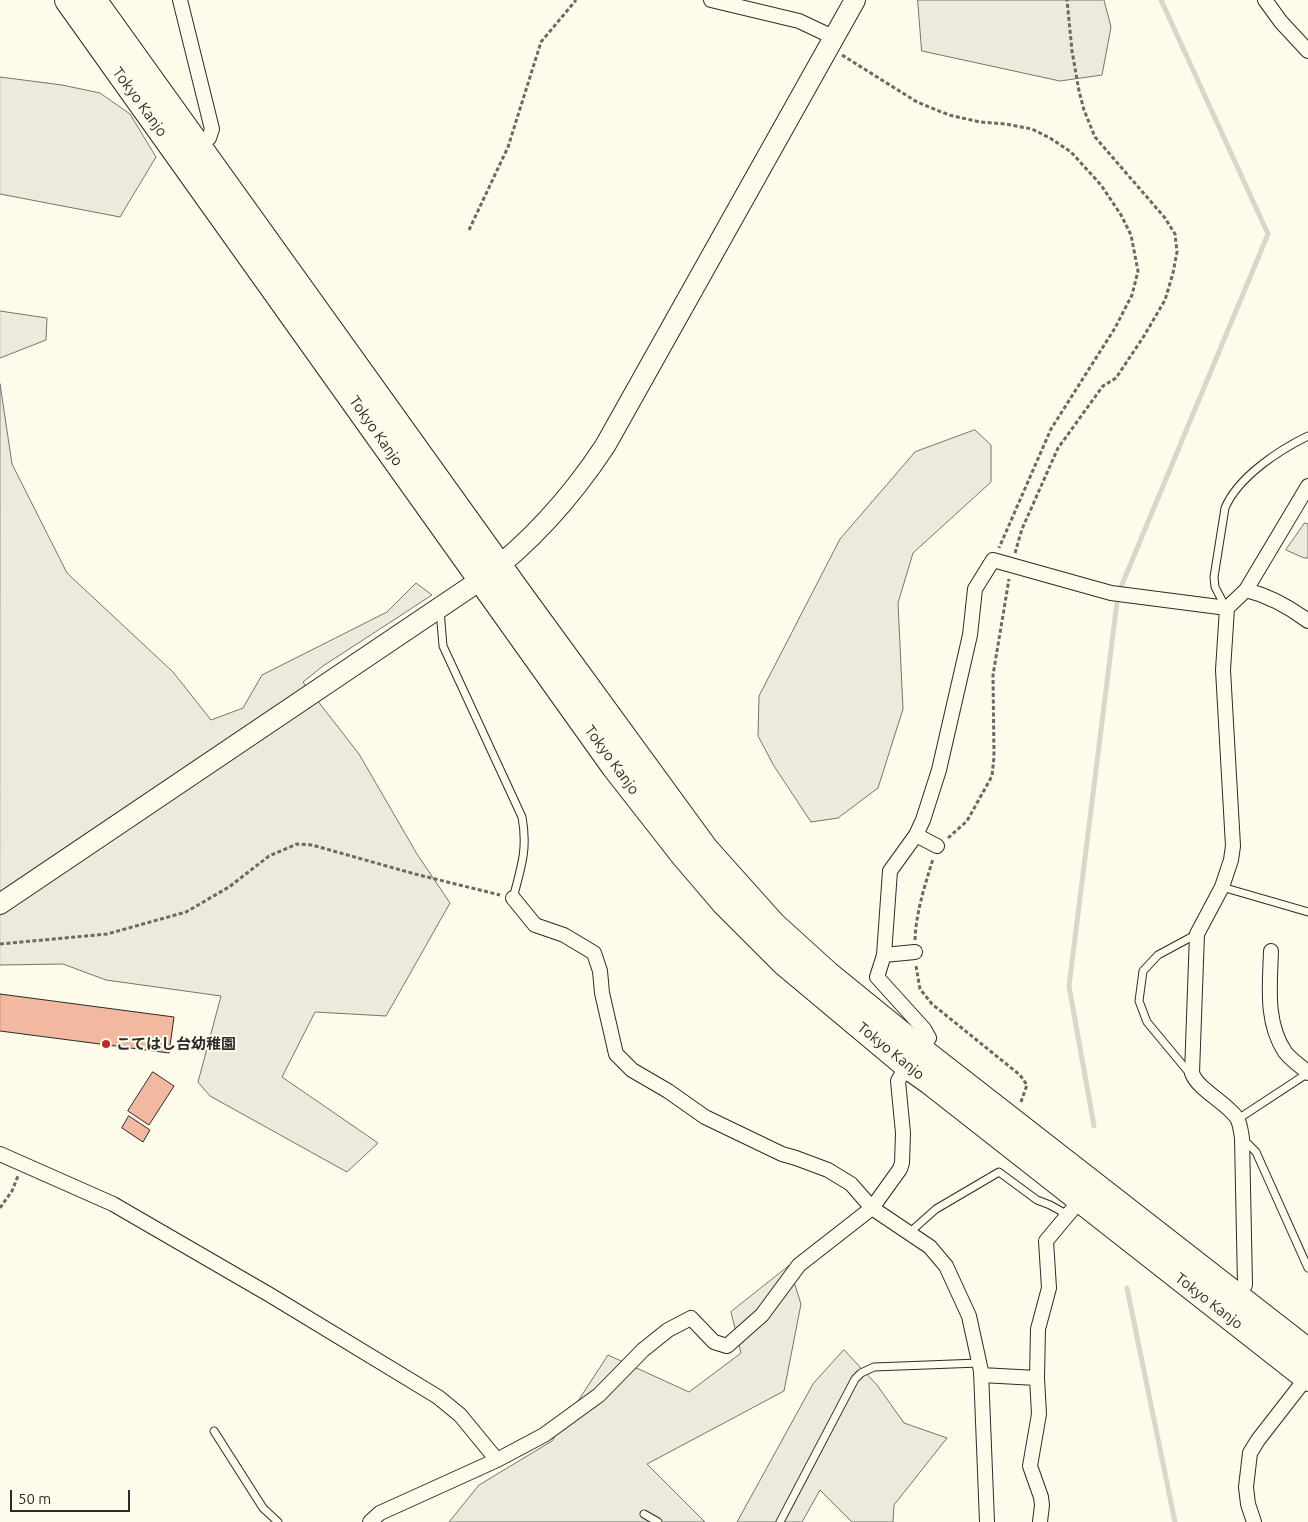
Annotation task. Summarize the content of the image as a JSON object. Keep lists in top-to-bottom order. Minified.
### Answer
{"streets":{"highway":["Tokyo Kanjo"]},"places":["こてはし台幼稚園"],"scale_bar":"50 m"}
